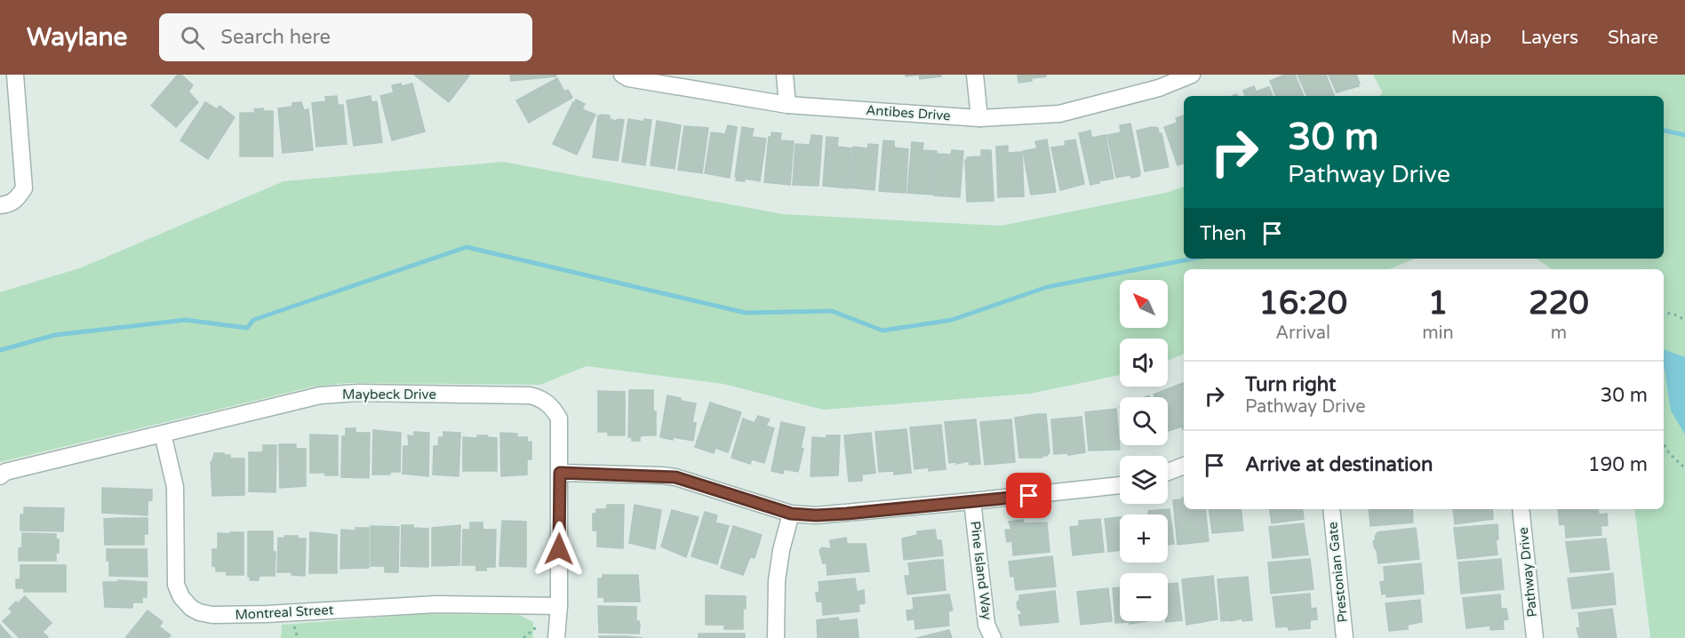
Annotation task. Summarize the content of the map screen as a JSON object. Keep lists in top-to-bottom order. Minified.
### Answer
{"streets":{"street":["Antibes Drive","Maybeck Drive","Pine Island Way","Prestonian Gate","Pathway Drive","Montreal Street"]},"crossings":[["Maybeck Drive","Montreal Street"]],"north":"top left","page":{"header":"Waylane","search":"Search here","nav":["Map","Layers","Share"],"turn":["30 m","Pathway Drive"],"then":"Then","eta":["16:20","Arrival","1","min","220","m"],"map_buttons":["+","−"],"list":[{"name":"Turn right","note":"Pathway Drive","value":"30 m"},{"name":"Arrive at destination","value":"190 m"}]}}
